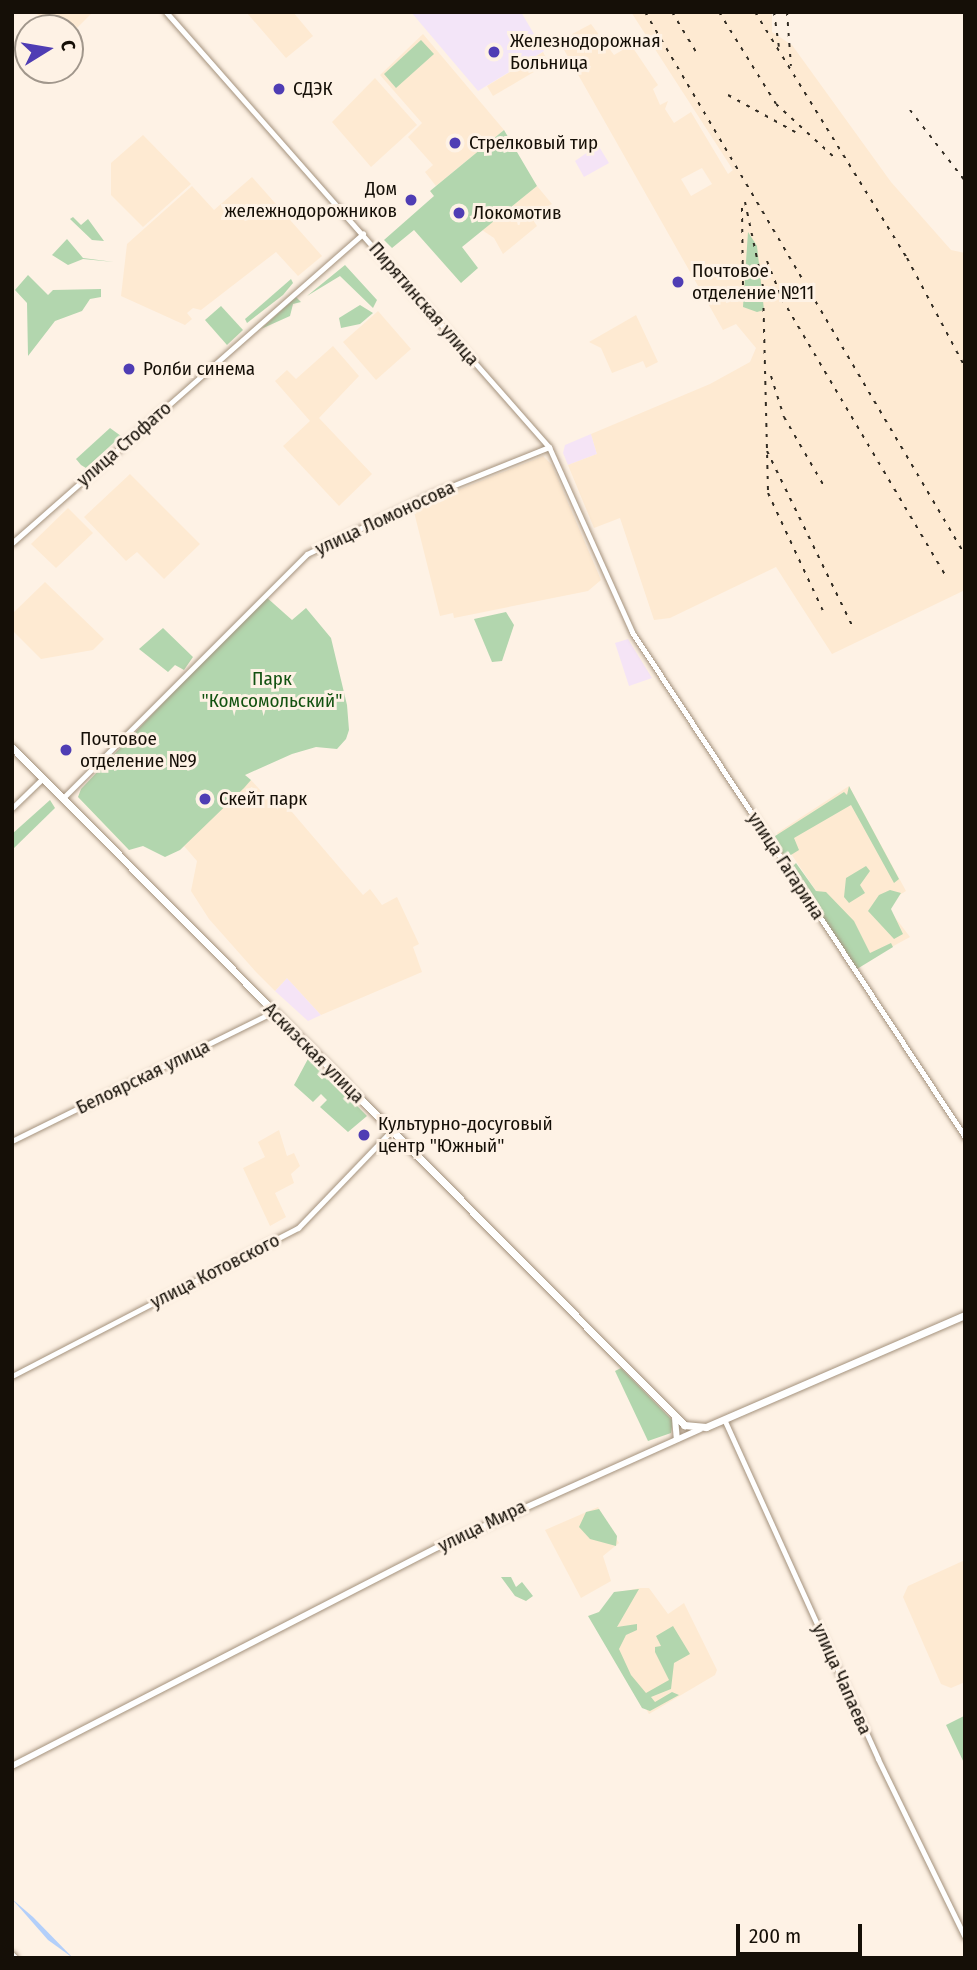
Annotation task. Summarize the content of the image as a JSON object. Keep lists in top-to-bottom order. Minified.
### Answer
{"streets":{"main road":["Аскизская улица","улица Мира"],"street":["Пирятинская улица","улица Стофато","улица Ломоносова","улица Гагарина","Белоярская улица","улица Котовского","улица Чапаева"]},"crossings":[["Пирятинская улица","улица Стофато"],["Пирятинская улица","улица Ломоносова"],["Пирятинская улица","улица Гагарина"],["улица Ломоносова","Аскизская улица"],["Аскизская улица","Белоярская улица"],["Аскизская улица","улица Котовского"],["улица Мира","улица Чапаева"]],"parks":["Парк \"Комсомольский\""],"places":["Железнодорожная Больница","СДЭК","Стрелковый тир","Дом жележнодорожников","Локомотив","Почтовое отделение №11","Ролби синема","Почтовое отделение №9","Скейт парк","Культурно-досуговый центр \"Южный\""],"scale_bar":"200 m","north":"right"}
